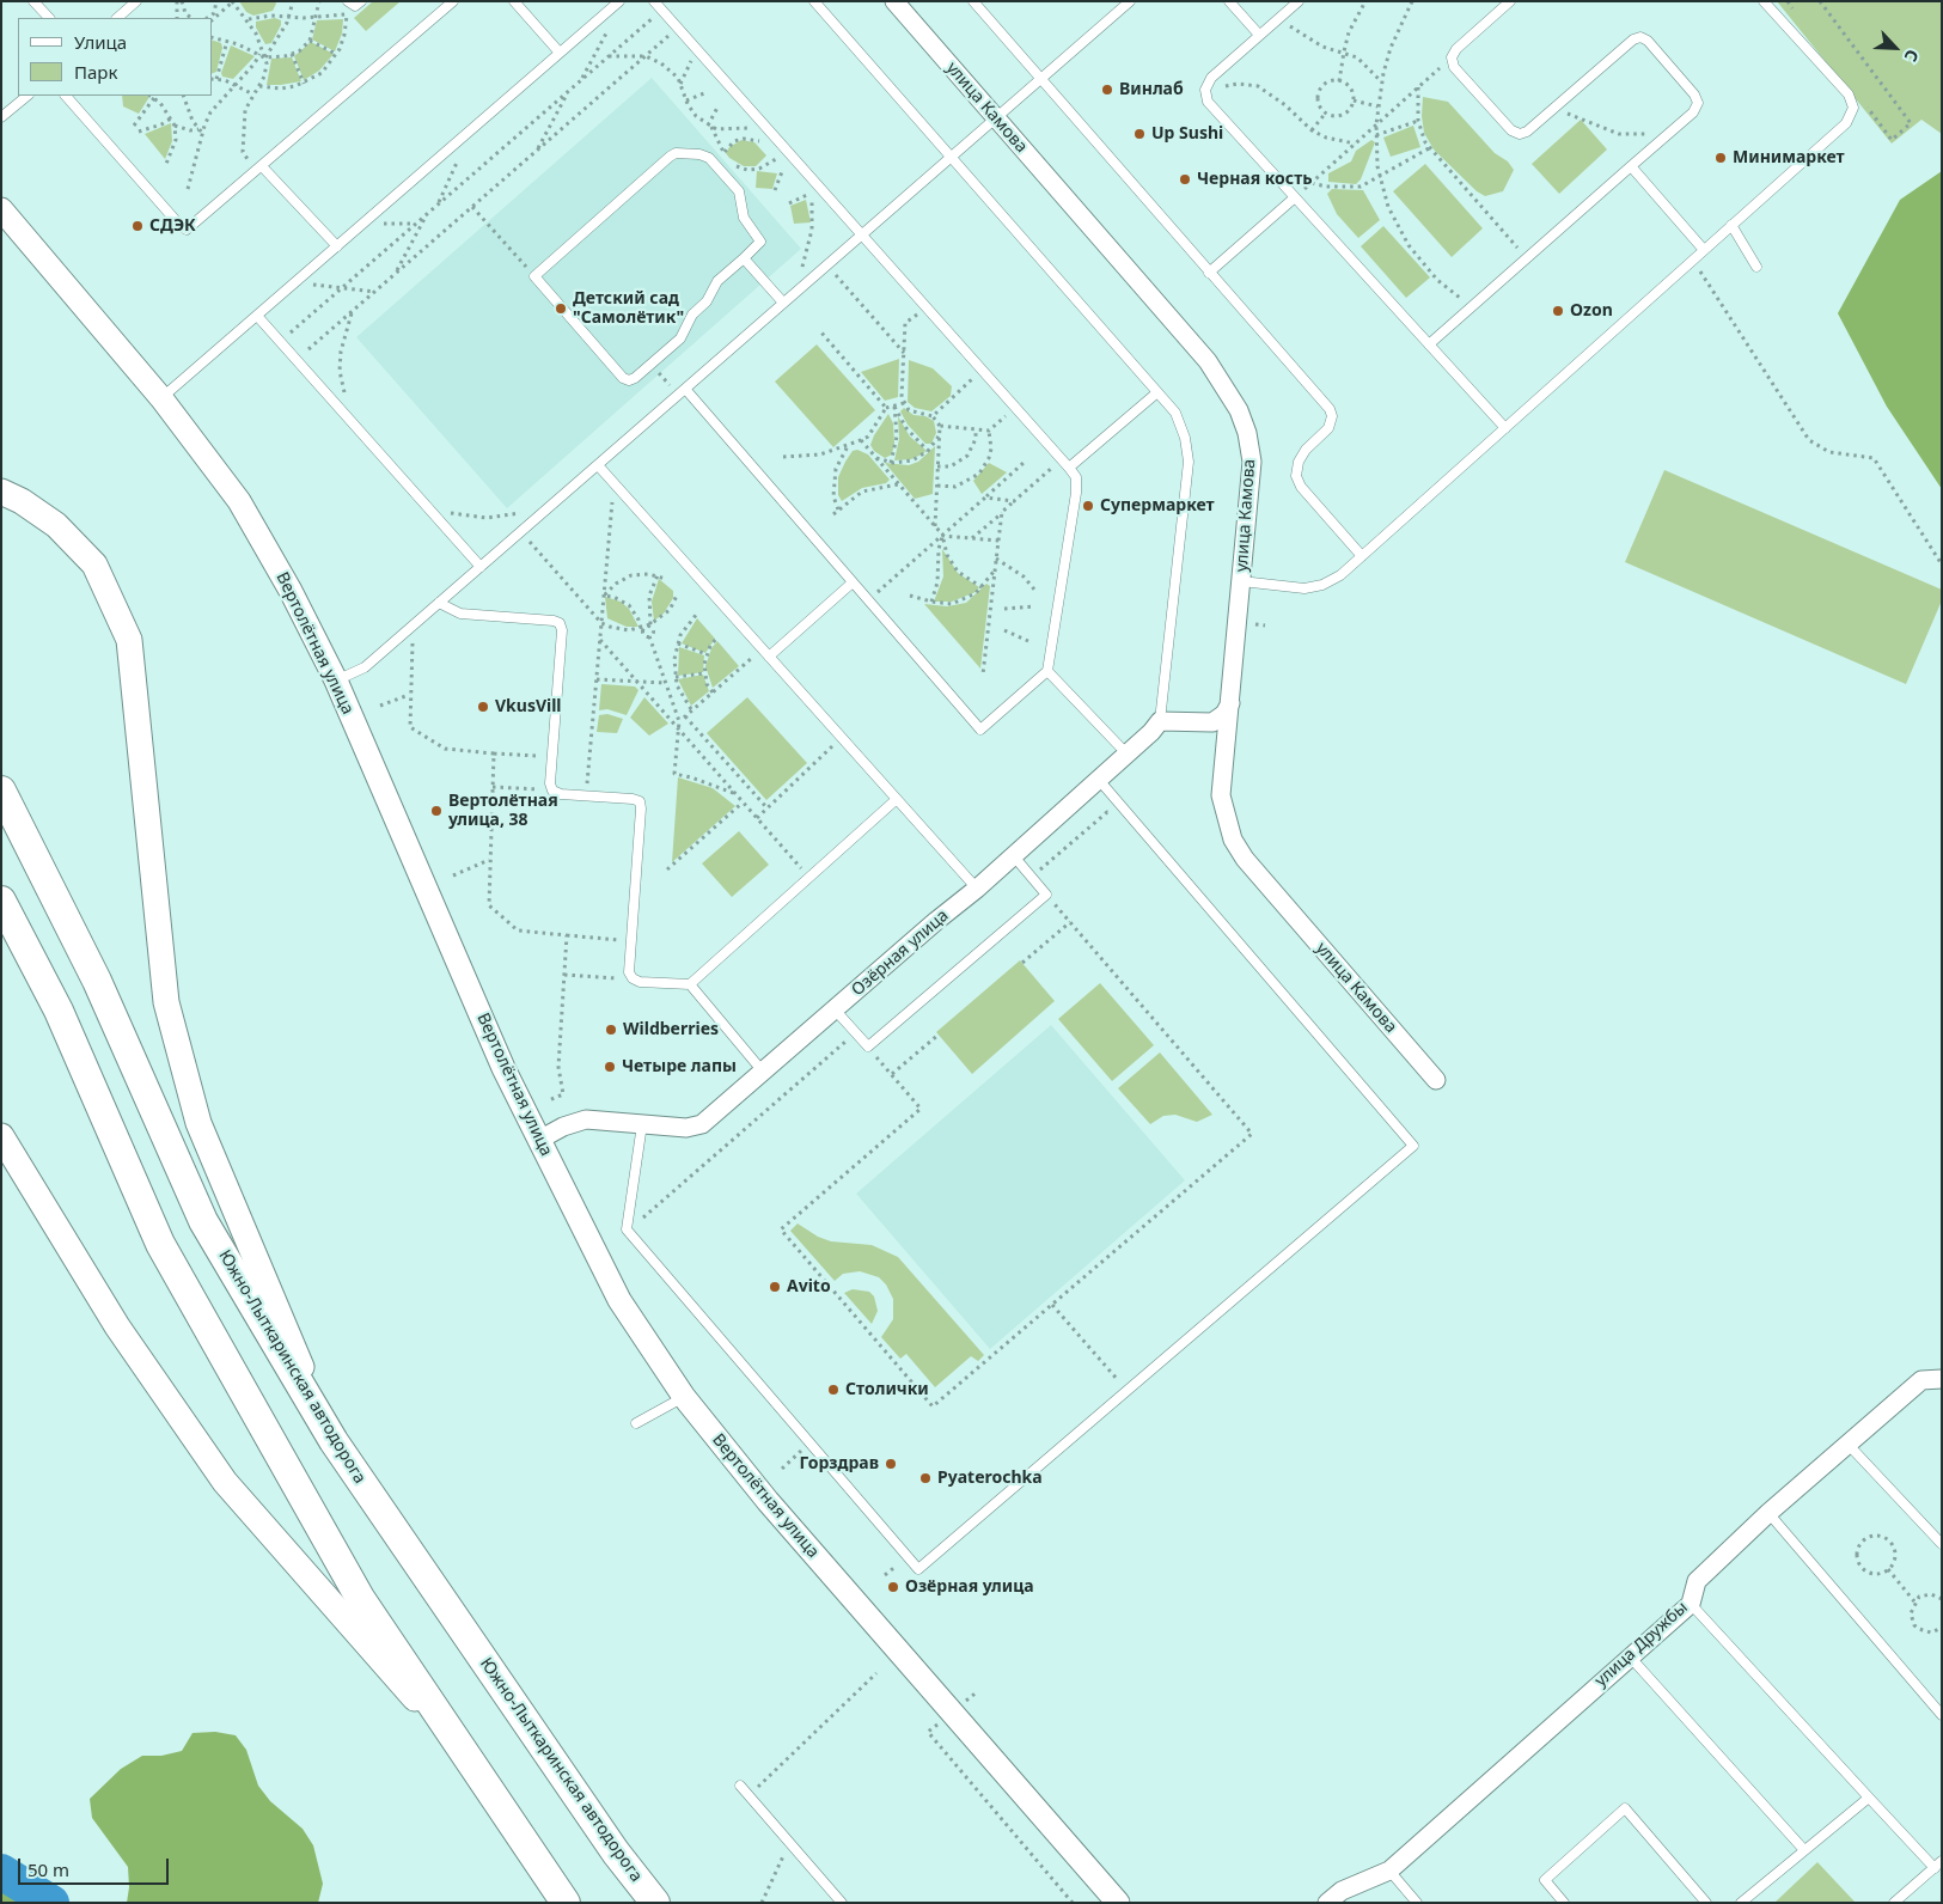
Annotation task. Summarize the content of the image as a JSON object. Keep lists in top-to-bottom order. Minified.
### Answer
{"streets":{"main road":["Южно-Лыткаринская автодорога"],"street":["улица Камова","Вертолётная улица","Озёрная улица","улица Дружбы"]},"crossings":[["Вертолётная улица","Озёрная улица"]],"places":["Винлаб","Up Sushi","Минимаркет","Черная кость","СДЭК","Детский сад \"Самолётик\"","Ozon","Супермаркет","VkusVill","Вертолётная улица, 38","Wildberries","Четыре лапы","Avito","Столички","Горздрав","Pyaterochka","Озёрная улица"],"legend":["Улица","Парк"],"scale_bar":"50 m","north":"bottom right"}
